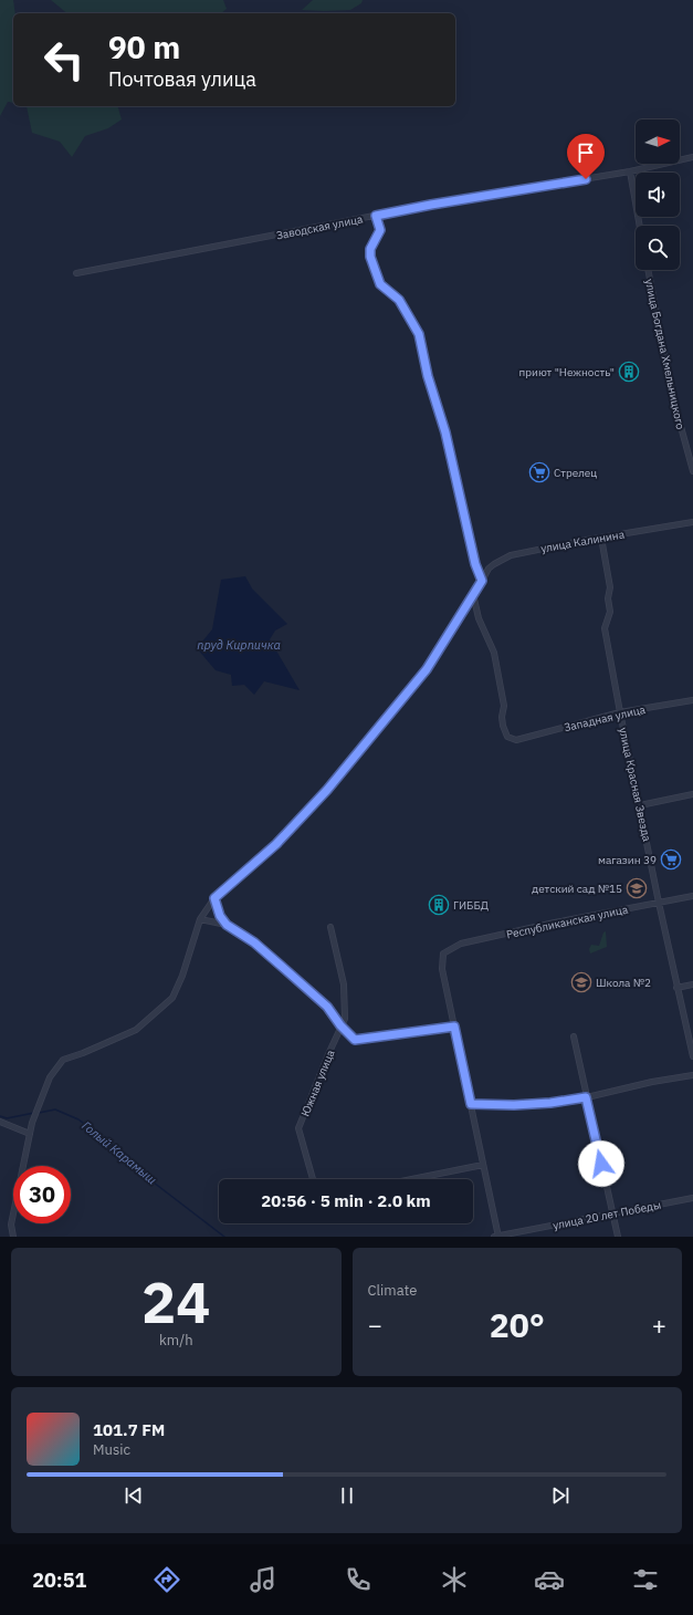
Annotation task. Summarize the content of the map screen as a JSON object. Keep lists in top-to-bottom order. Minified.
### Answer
{"streets":{"street":["Заводская улица","улица Богдана Хмельницкого","улица Калинина","Западная улица","улица Красная Звезда","Республиканская улица","Южная улица","улица 20 лет Победы"]},"crossings":[["улица Калинина","Западная улица"],["улица Калинина","улица Красная Звезда"],["Западная улица","улица Красная Звезда"],["улица Красная Звезда","Республиканская улица"]],"water":["пруд Кирпичка","Голый Карамыш"],"places":{"building":["приют \"Нежность\"","ГИББД"],"supermarket":["Стрелец","магазин 39"],"school or university":["детский сад №15","Школа №2"]},"north":"right","page":{"turn":["90 m","Почтовая улица"],"limit":"30","trip":"20:56 · 5 min · 2.0 km","tile":[["24","km/h"],"Climate"],"heat":["−","20°","+"],"song":["101.7 FM","Music"],"tabs":"20:51"}}
